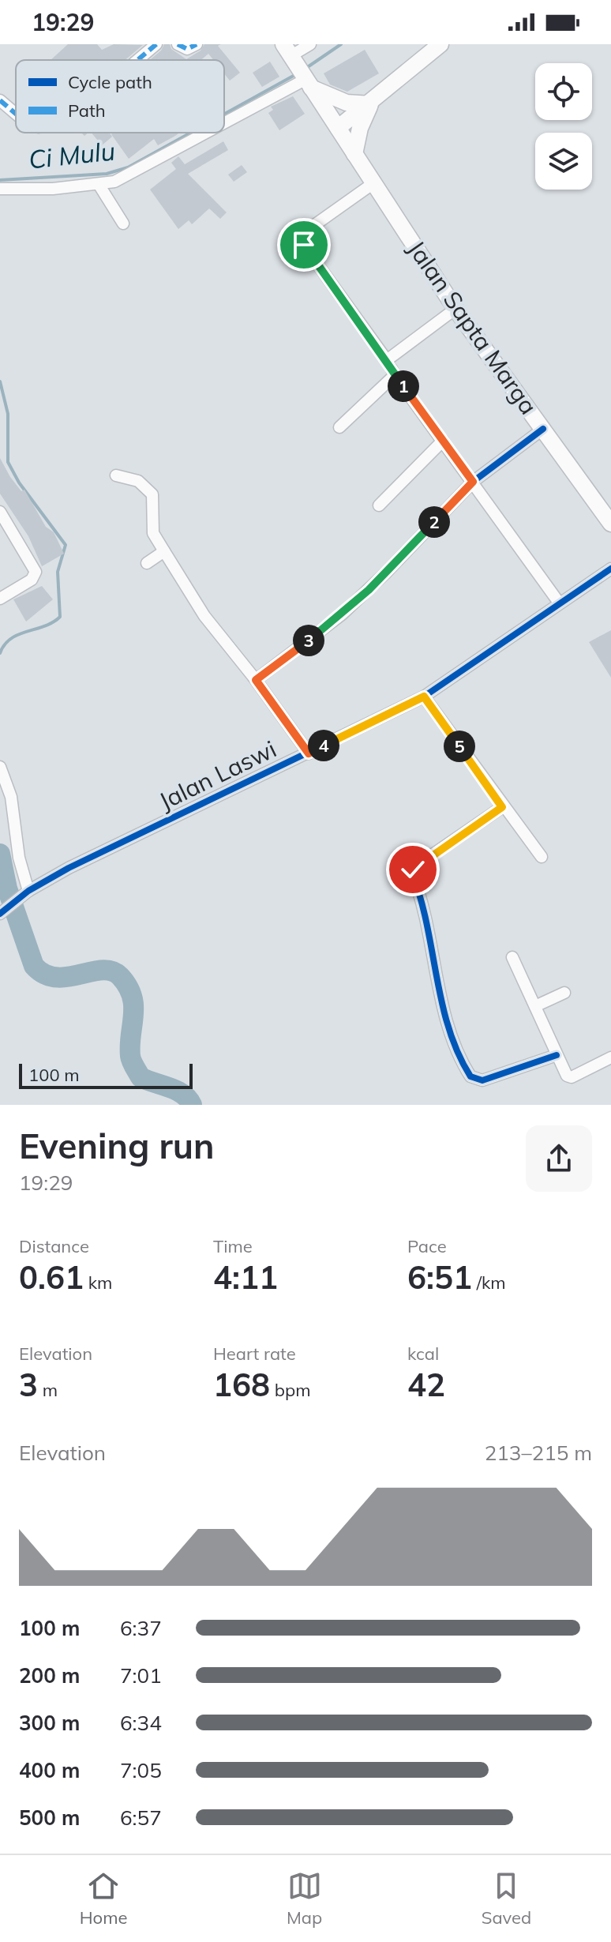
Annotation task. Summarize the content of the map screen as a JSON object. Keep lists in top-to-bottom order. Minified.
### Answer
{"streets":{"main road":["Jalan Sapta Marga"],"street":["Jalan Laswi"]},"water":["Ci Mulu"],"legend":["Cycle path","Path"],"scale_bar":"100 m","page":{"status":"19:29","pins":["1","2","3","4","5"],"scale":"100 m","heading":["Evening run","19:29"],"stats":[["Distance","0.61 km"],["Time","4:11"],["Pace","6:51 /km"],["Elevation","3 m"],["Heart rate","168 bpm"],["kcal","42"]],"chart":["Elevation","213–215 m"],"list":[{"name":"100 m","note":"6:37"},{"name":"200 m","note":"7:01"},{"name":"300 m","note":"6:34"},{"name":"400 m","note":"7:05"},{"name":"500 m","note":"6:57"}],"tabs":["Home","Map","Saved"]}}
